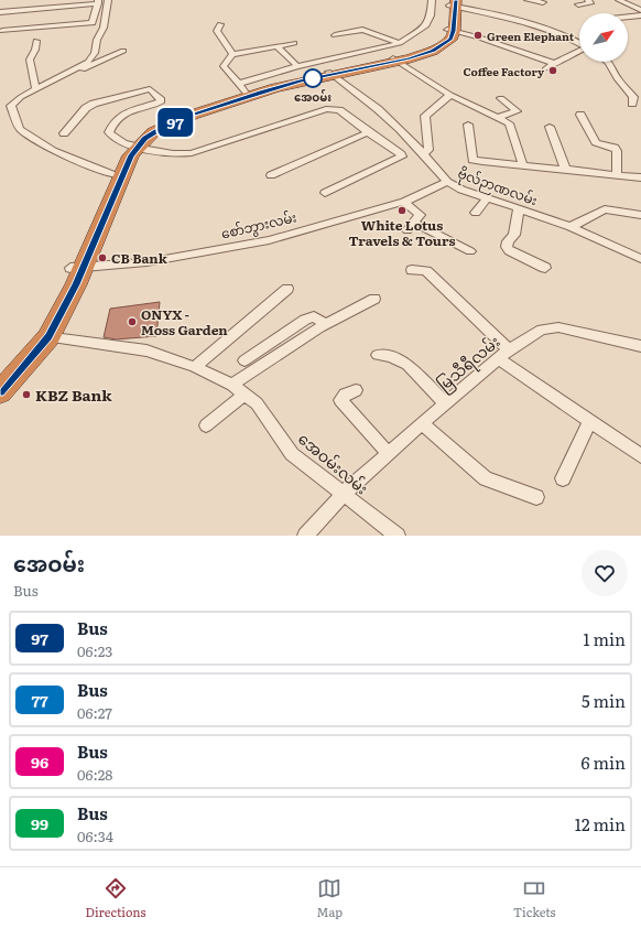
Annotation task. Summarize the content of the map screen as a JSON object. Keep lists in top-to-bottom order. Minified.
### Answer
{"streets":{"street":["ဗိုလ်ဉာဏလမ်း","စော်ဘွားလမ်း","မြသီရီလမ်း","အေဝမ်းလမ်း"]},"crossings":[["ဗိုလ်ဉာဏလမ်း","စော်ဘွားလမ်း"],["မြသီရီလမ်း","အေဝမ်းလမ်း"]],"places":["Green Elephant","Coffee Factory","အေဝမ်း","White Lotus Travels & Tours","CB Bank","ONYX - Moss Garden","KBZ Bank"],"lines":["bus line 97"],"north":"top right","page":{"on_map":"97","heading":["အေဝမ်း","Bus"],"list":[{"mark":"97","name":"Bus","note":"06:23","value":"1 min"},{"mark":"77","name":"Bus","note":"06:27","value":"5 min"},{"mark":"96","name":"Bus","note":"06:28","value":"6 min"},{"mark":"99","name":"Bus","note":"06:34","value":"12 min"}],"tabs":["Directions","Map","Tickets"]}}
